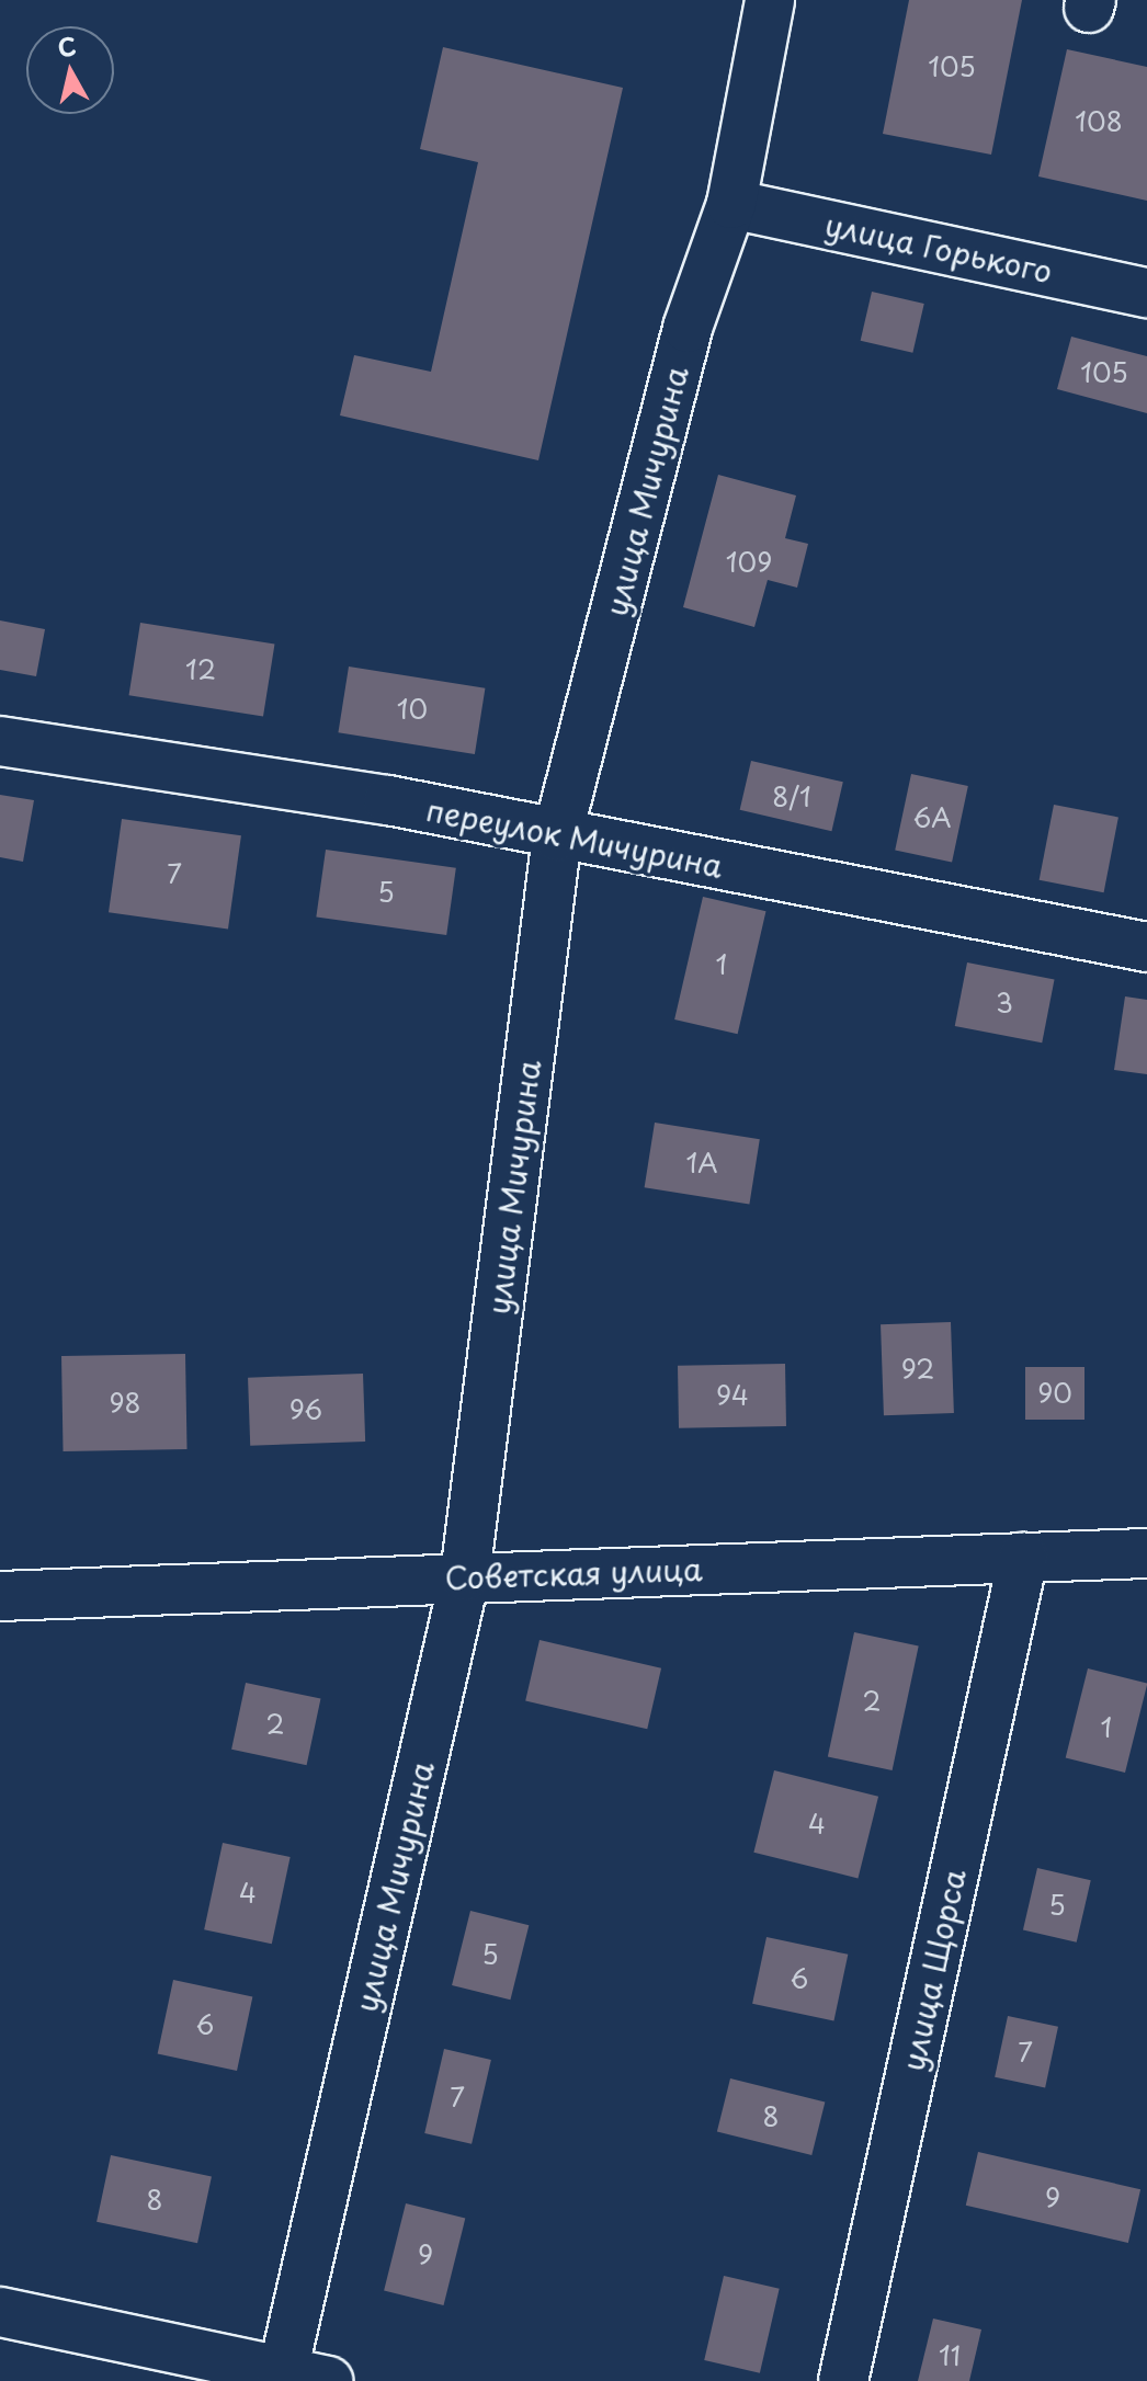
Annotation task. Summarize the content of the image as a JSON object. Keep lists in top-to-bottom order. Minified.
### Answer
{"streets":{"street":["улица Горького","улица Мичурина","переулок Мичурина","Советская улица","улица Щорса"]},"crossings":[["улица Горького","улица Мичурина"],["улица Мичурина","переулок Мичурина"],["улица Мичурина","Советская улица"],["Советская улица","улица Щорса"]],"house_numbers":["105","108","105","109","12","10","8/1","6А","7","5","1","3","1А","92","90","94","98","96","2","2","1","4","4","5","5","6","6","7","7","8","9","8","9","11"],"north":"top"}
